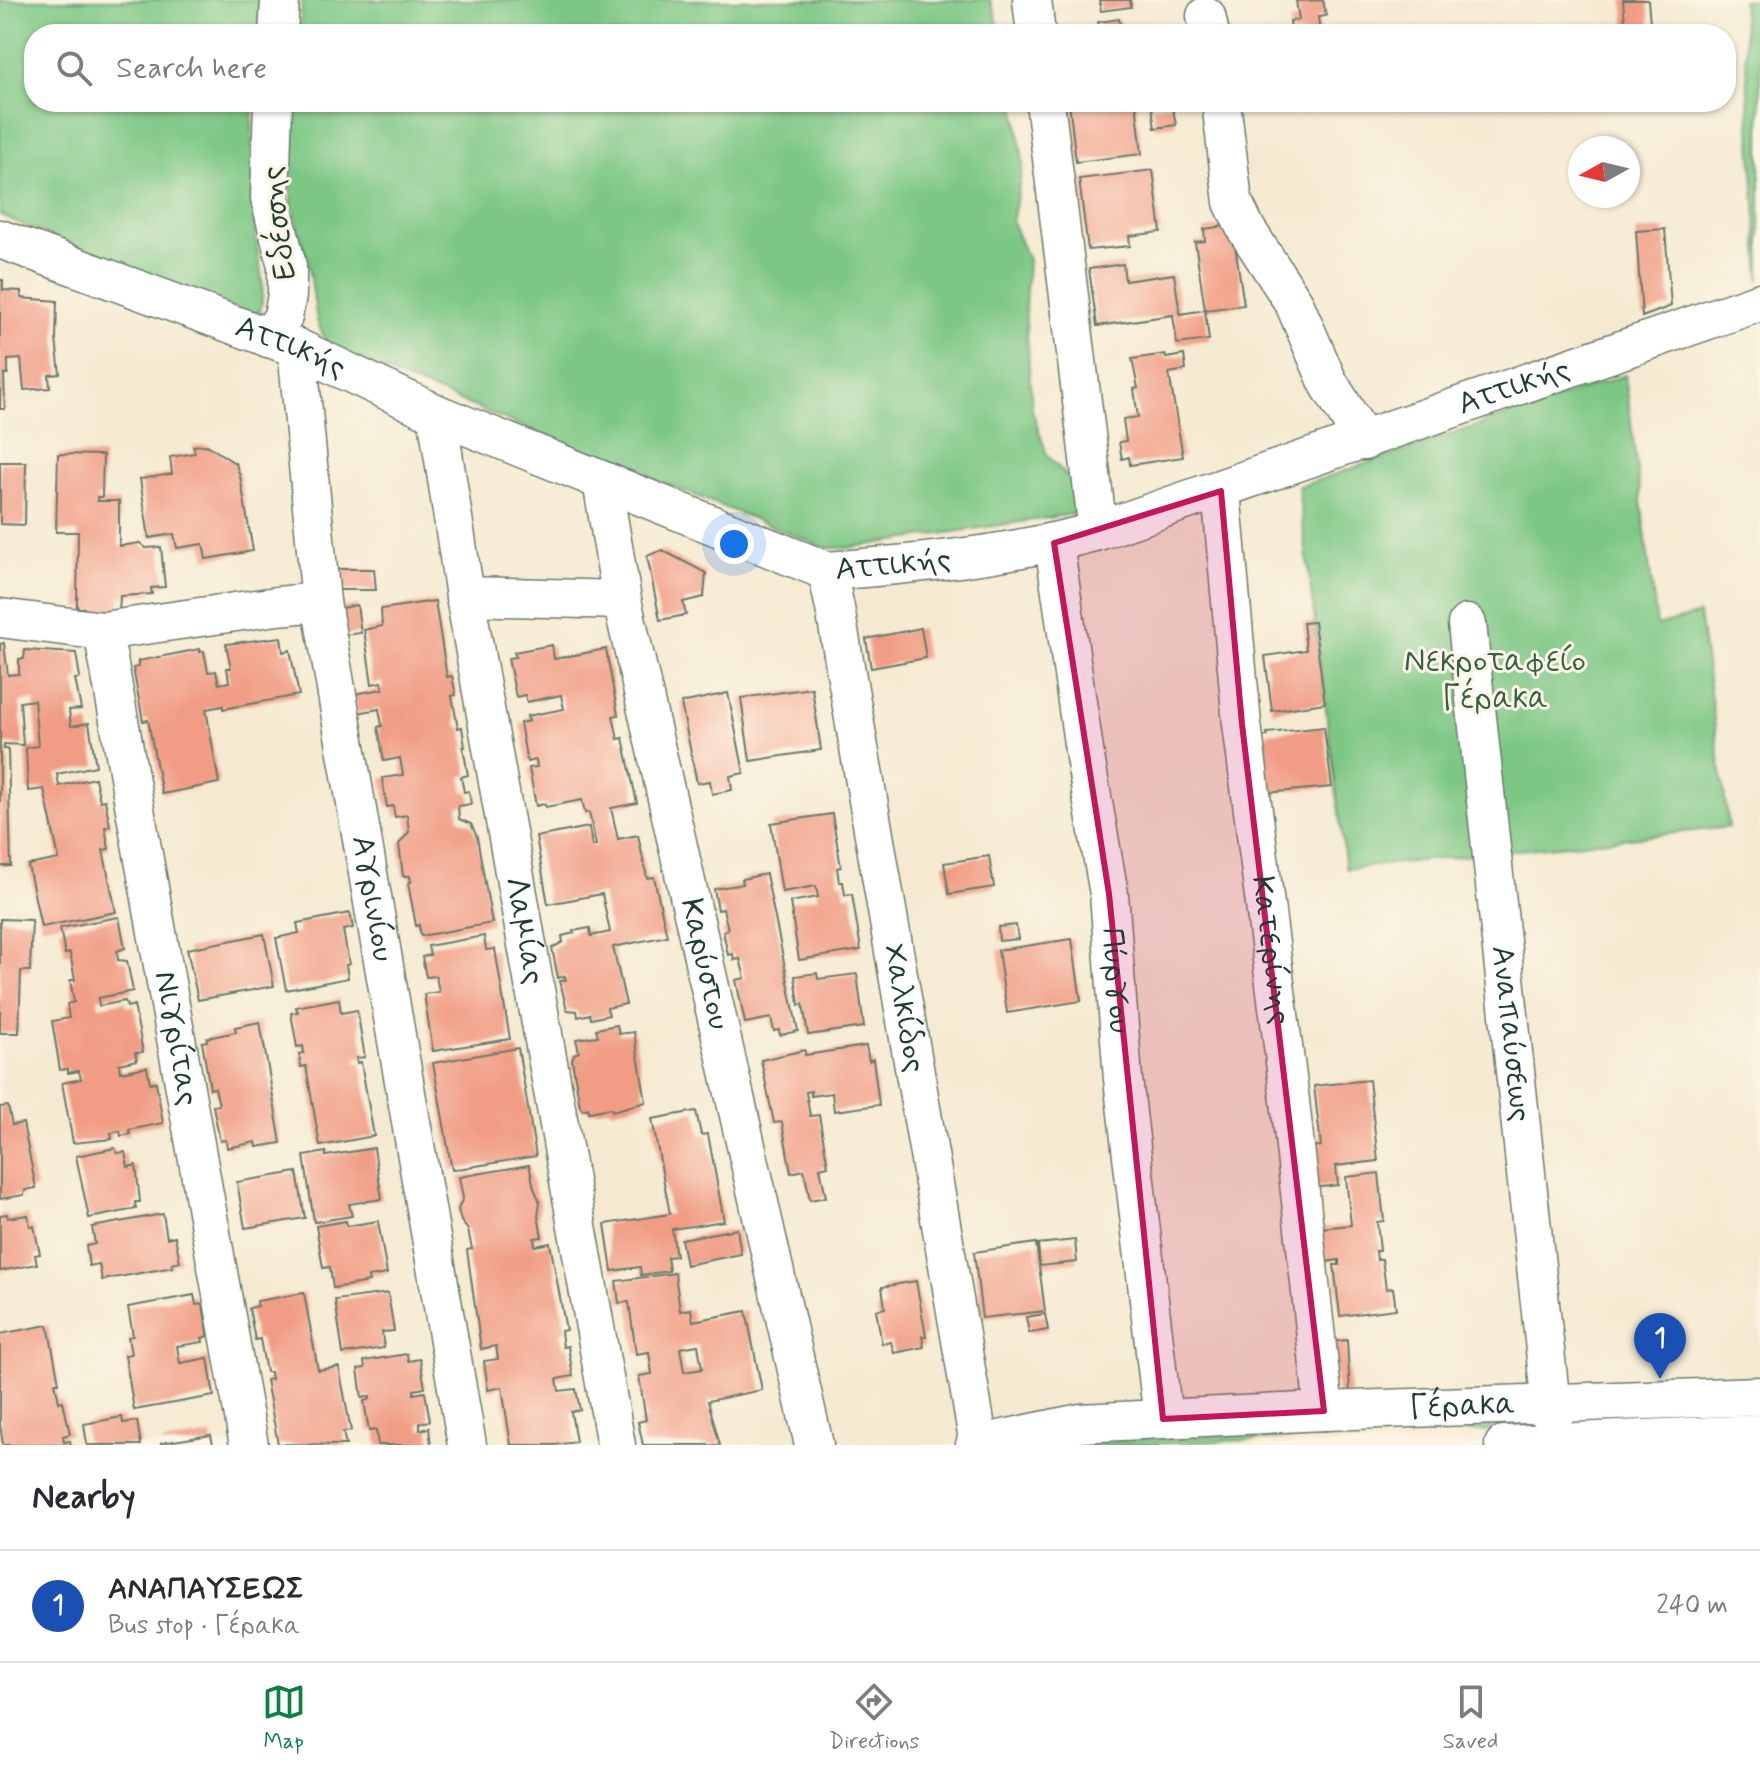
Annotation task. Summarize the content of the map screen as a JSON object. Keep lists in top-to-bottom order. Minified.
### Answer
{"streets":{"street":["Εδέσσης","Αττικής","Αγρινίου","Λαμίας","Κατερίνης","Καρύστου","Πύργου","Χαλκίδος","Αναπαύσεως","Νιγρίτας","Γέρακα"]},"crossings":[["Εδέσσης","Αττικής"],["Εδέσσης","Αγρινίου"],["Αττικής","Αγρινίου"],["Αττικής","Λαμίας"],["Αττικής","Κατερίνης"],["Αττικής","Καρύστου"],["Αττικής","Πύργου"],["Αττικής","Χαλκίδος"],["Κατερίνης","Γέρακα"],["Πύργου","Γέρακα"],["Χαλκίδος","Γέρακα"],["Αναπαύσεως","Γέρακα"]],"parks":["Νεκροταφείο Γέρακα"],"north":"left","page":{"search":"Search here","pins":"1","heading":"Nearby","list":[{"mark":"1","name":"ΑΝΑΠΑΥΣΕΩΣ","note":"Bus stop · Γέρακα","value":"240 m"}],"nav":["Map","Directions","Saved"]}}
